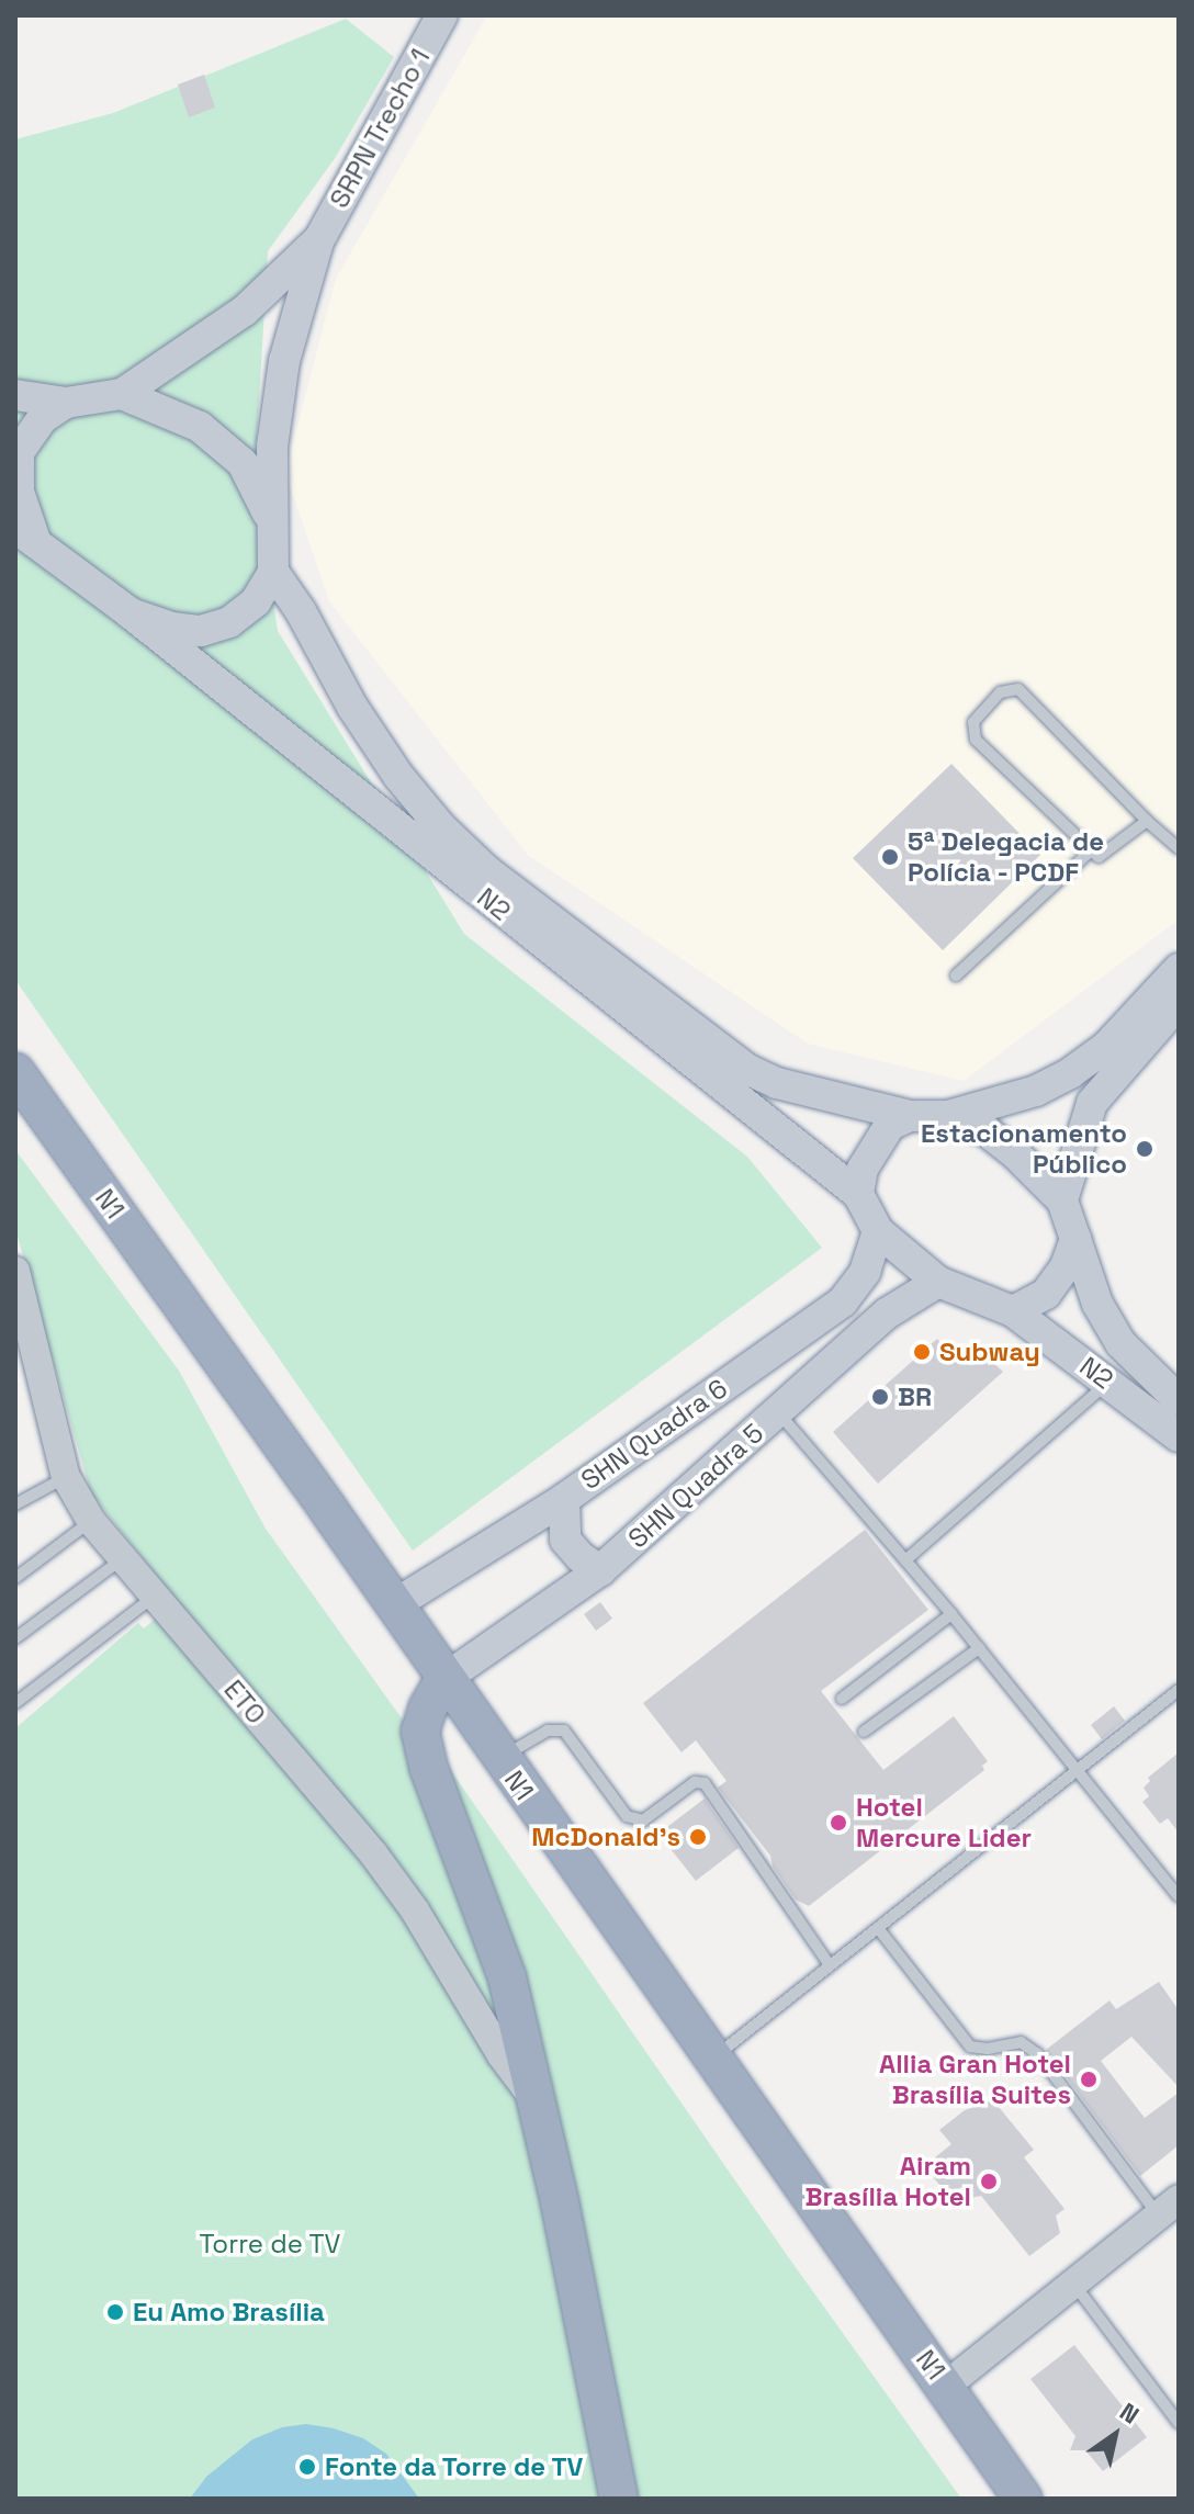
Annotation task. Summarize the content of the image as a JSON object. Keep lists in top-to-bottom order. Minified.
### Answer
{"streets":{"highway":["N1"],"main road":["SRPN Trecho 1","N2","SHN Quadra 6","SHN Quadra 5"],"street":["ETO"]},"crossings":[["SRPN Trecho 1","N2"],["N2","SHN Quadra 6"],["N2","SHN Quadra 5"],["N1","SHN Quadra 6"],["N1","SHN Quadra 5"],["SHN Quadra 6","SHN Quadra 5"]],"parks":["Torre de TV"],"places":["5ª Delegacia de Polícia - PCDF","Estacionamento Público","Subway","BR","Hotel Mercure Lider","McDonald's","Allia Gran Hotel Brasília Suites","Airam Brasília Hotel","Eu Amo Brasília","Fonte da Torre de TV"],"north":"top right"}
